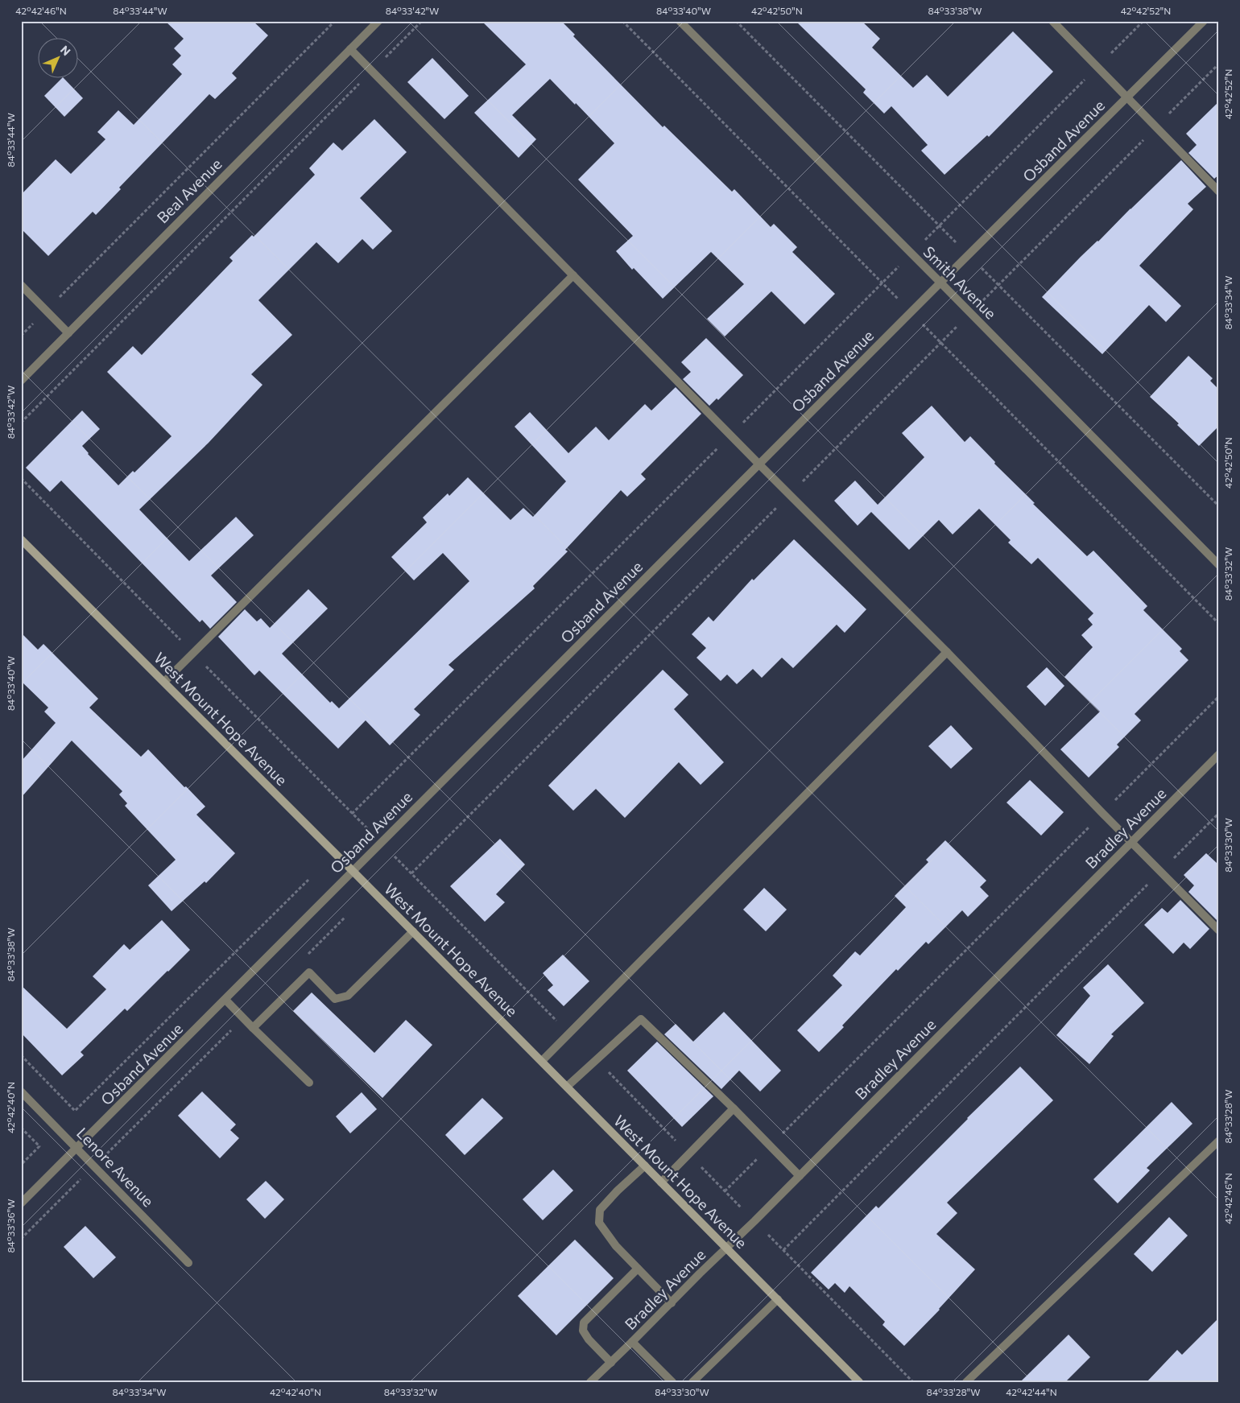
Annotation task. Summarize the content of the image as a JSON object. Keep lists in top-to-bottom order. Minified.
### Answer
{"streets":{"street":["Osband Avenue","Beal Avenue","Smith Avenue","West Mount Hope Avenue","Bradley Avenue","Lenore Avenue"]},"crossings":[["Osband Avenue","Smith Avenue"],["Osband Avenue","West Mount Hope Avenue"],["Osband Avenue","Lenore Avenue"],["West Mount Hope Avenue","Bradley Avenue"]],"north":"top right","coordinates":["42°42'46\"N","84°33'44\"W","84°33'42\"W","84°33'40\"W","42°42'50\"N","84°33'38\"W","42°42'52\"N","84°33'34\"W","84°33'32\"W","84°33'30\"W","42°42'40\"N","84°33'28\"W","84°33'36\"W","42°42'44\"N"]}
